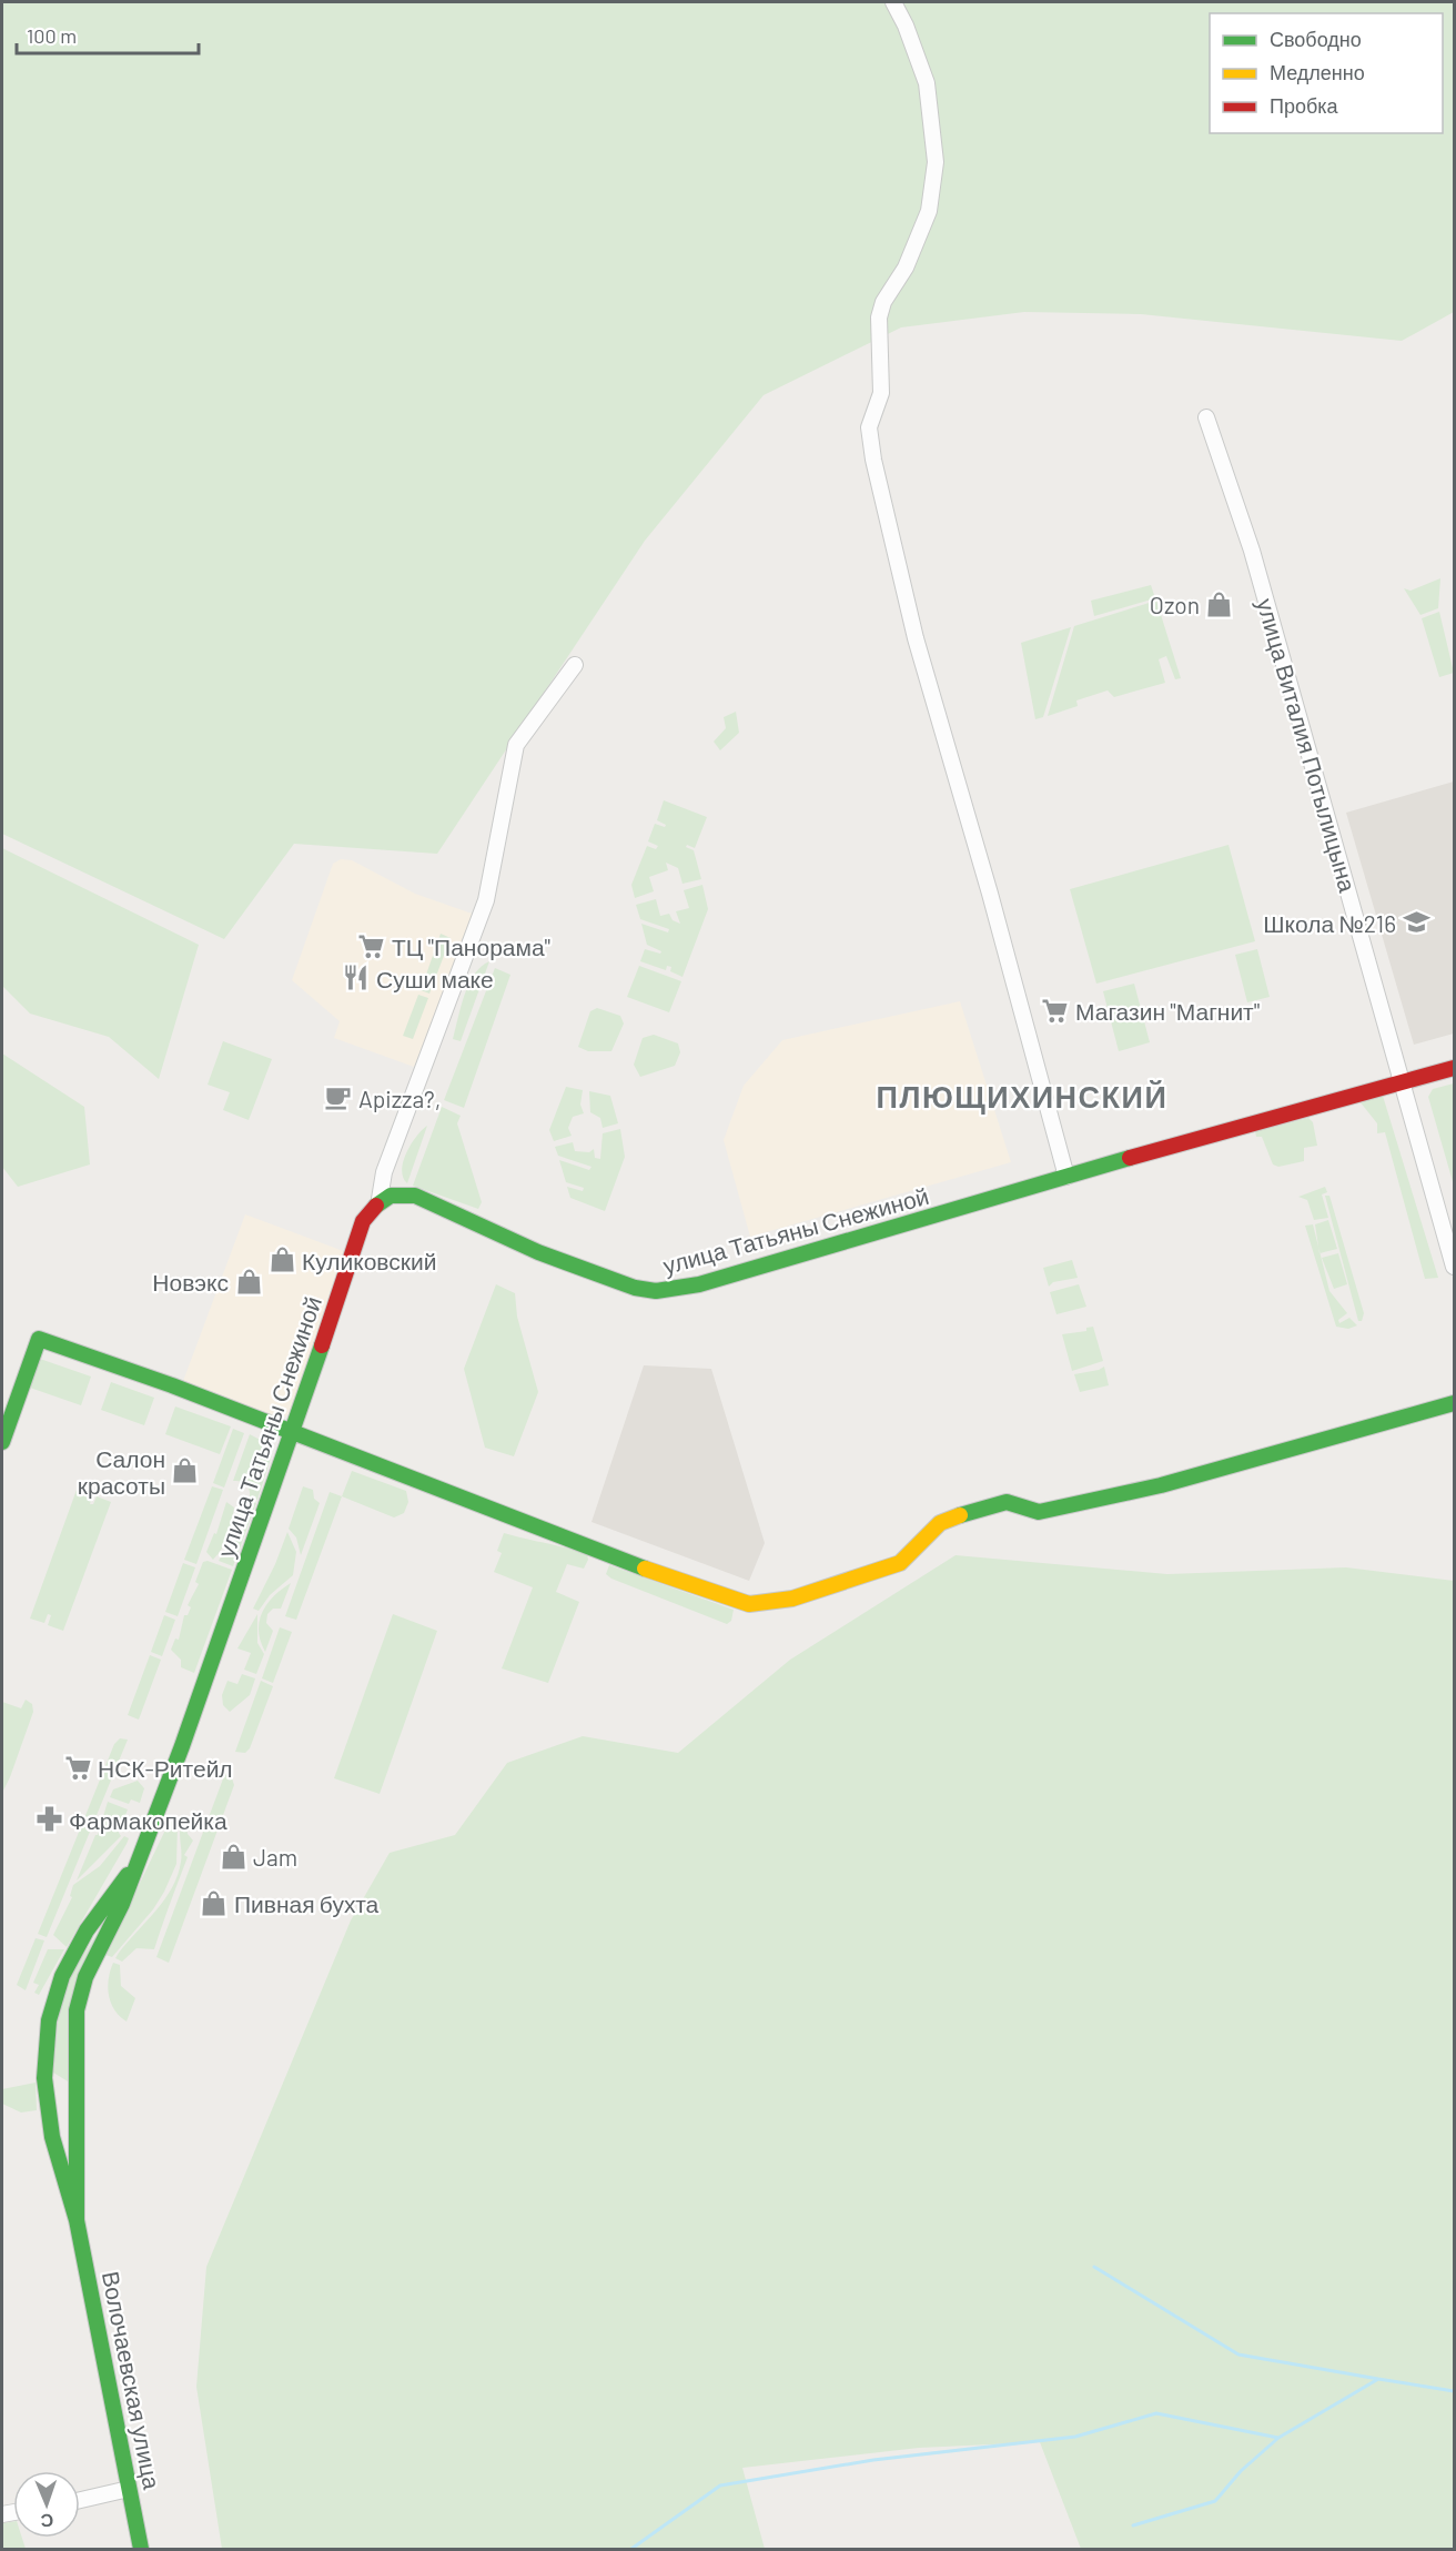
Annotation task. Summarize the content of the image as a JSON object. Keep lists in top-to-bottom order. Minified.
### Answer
{"streets":{"street":["улица Виталия Потылицына","улица Татьяны Снежиной","Волочаевская улица"]},"crossings":[["улица Виталия Потылицына","улица Татьяны Снежиной"],["улица Татьяны Снежиной","Волочаевская улица"]],"districts":["ПЛЮЩИХИНСКИЙ"],"places":{"shop":["Ozon","Куликовский","Новэкс","Салон красоты","Jam","Пивная бухта"],"school or university":["Школа №216"],"supermarket":["ТЦ \"Панорама\"","Магазин \"Магнит\"","НСК-Ритейл"],"restaurant":["Суши маке"],"cafe":["Apizza?,"],"pharmacy":["Фармакопейка"]},"legend":["Свободно","Медленно","Пробка"],"scale_bar":"100 m","north":"bottom"}
